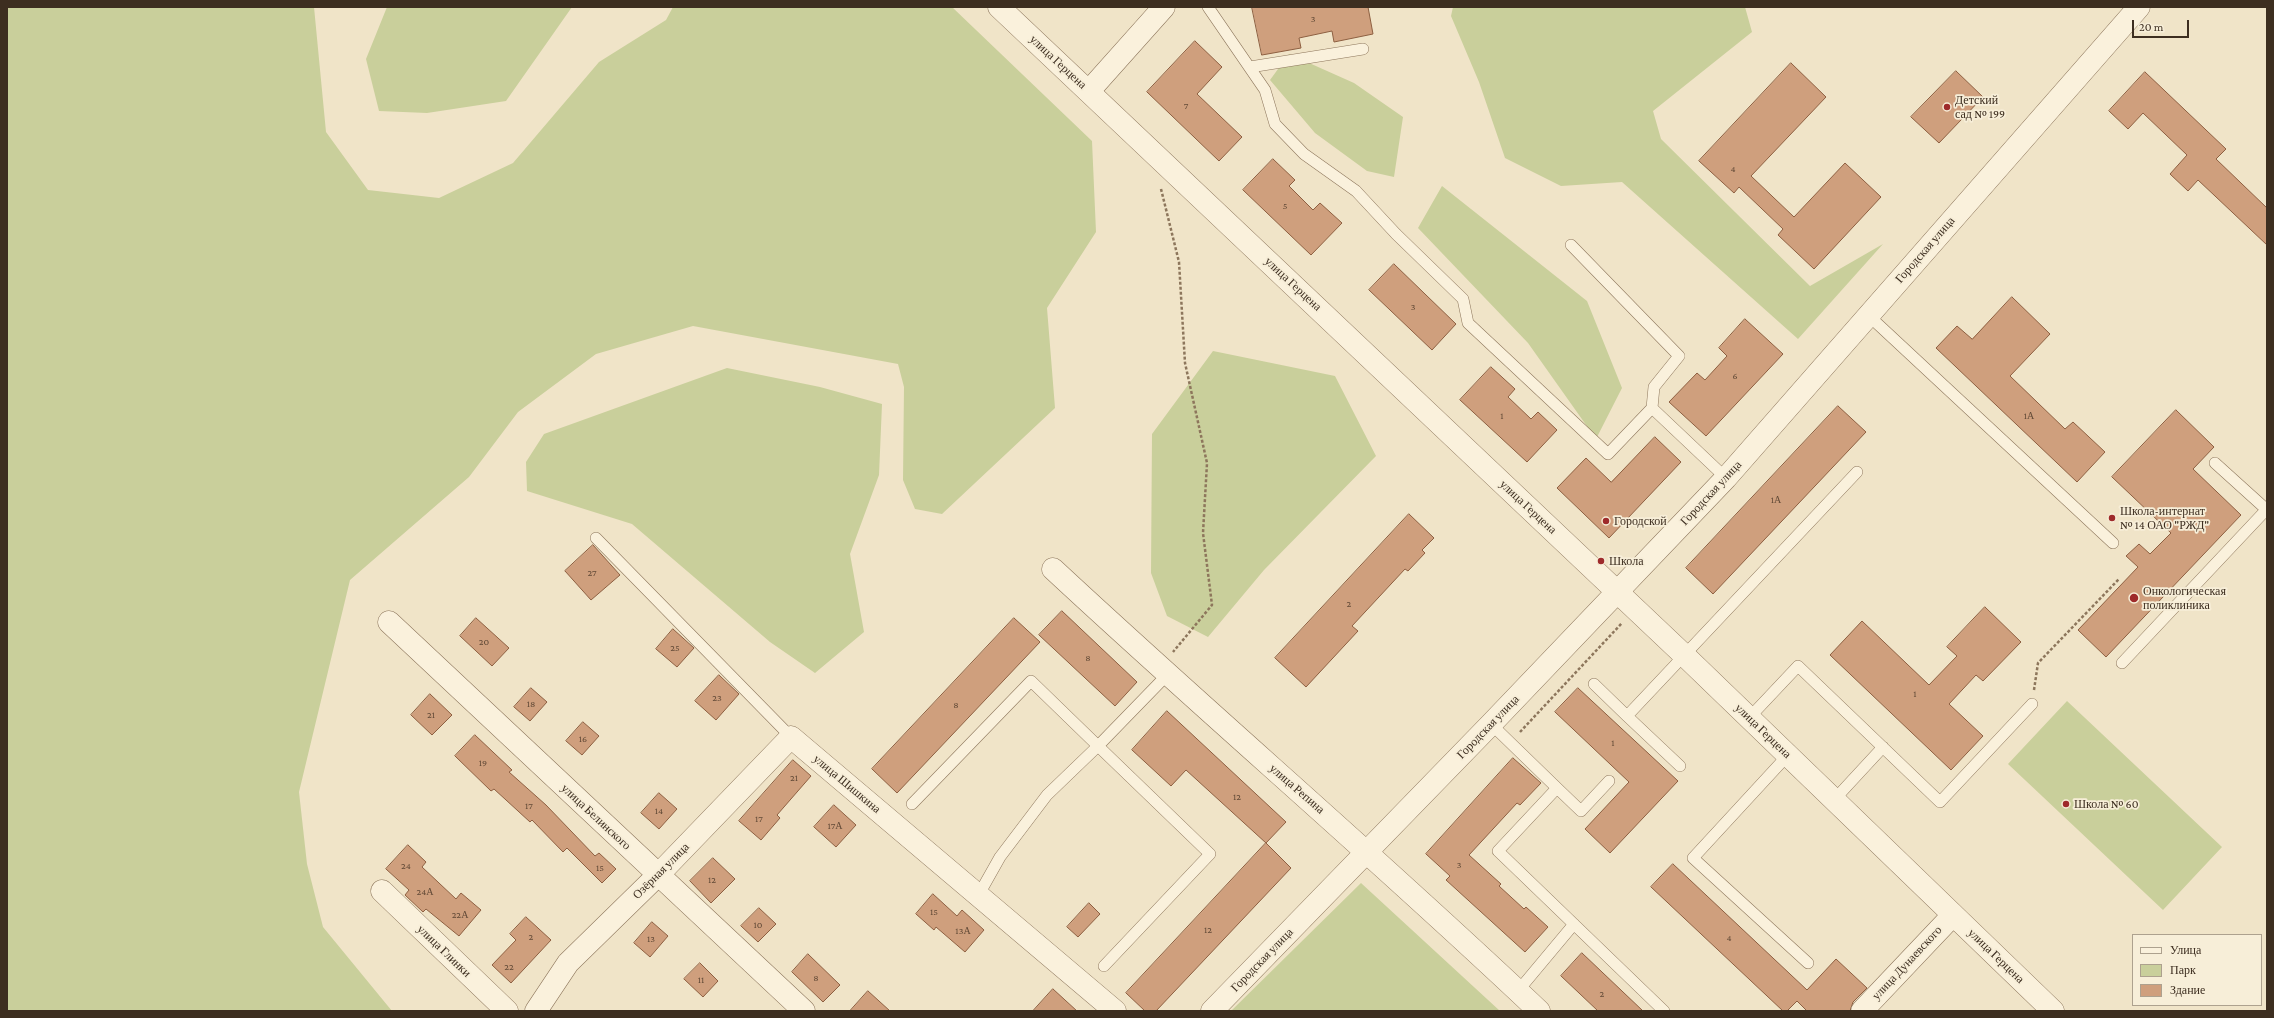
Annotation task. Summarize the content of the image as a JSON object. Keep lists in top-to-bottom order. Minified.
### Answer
{"streets":{"street":["улица Герцена","Городская улица","улица Шишкина","улица Репина","улица Белинского","Озёрная улица","улица Глинки","улица Дунаевского"]},"crossings":[["улица Герцена","Городская улица"],["улица Герцена","улица Дунаевского"],["Городская улица","улица Репина"],["улица Шишкина","Озёрная улица"],["улица Белинского","Озёрная улица"]],"places":["Детский сад № 199","Школа-интернат № 14 ОАО \"РЖД\"","Городской","Школа","Онкологическая поликлиника","Школа № 60"],"house_numbers":["3","7","4","5","3","6","1","1А","1А","27","2","20","25","8","1","23","18","8","21","16","1","19","21","12","17","14","17","17А","3","24","15","12","24А","15","22А","10","12","13А","2","4","13","22","8","11","2"],"legend":["Улица","Парк","Здание"],"scale_bar":"20 m"}
